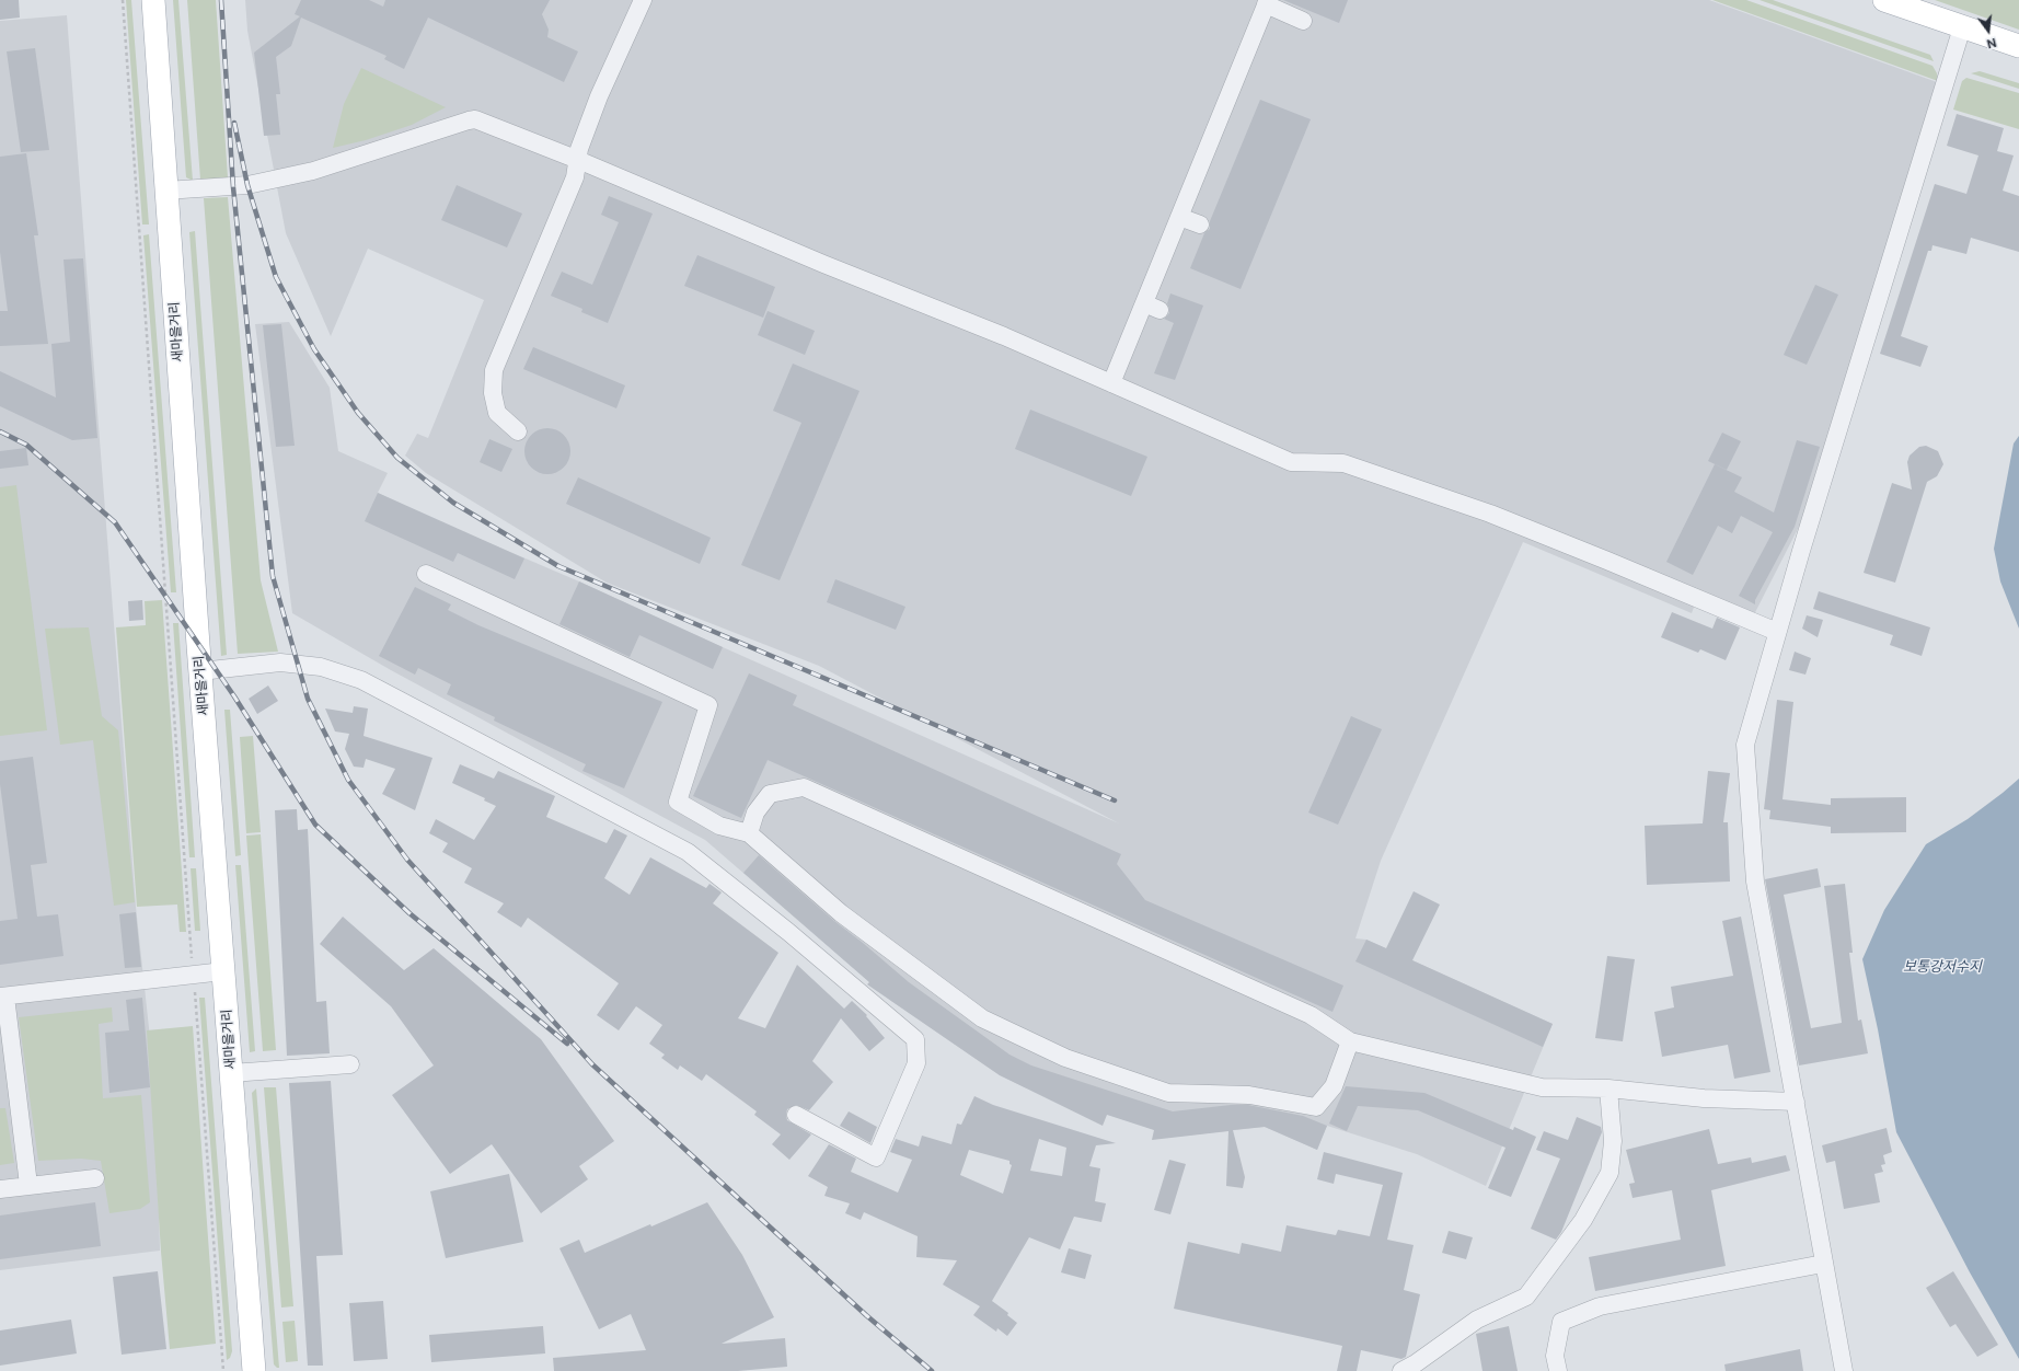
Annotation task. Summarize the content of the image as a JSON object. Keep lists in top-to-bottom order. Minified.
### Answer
{"streets":{"main road":["새마을거리"]},"water":["보통강저수지"],"north":"bottom"}
